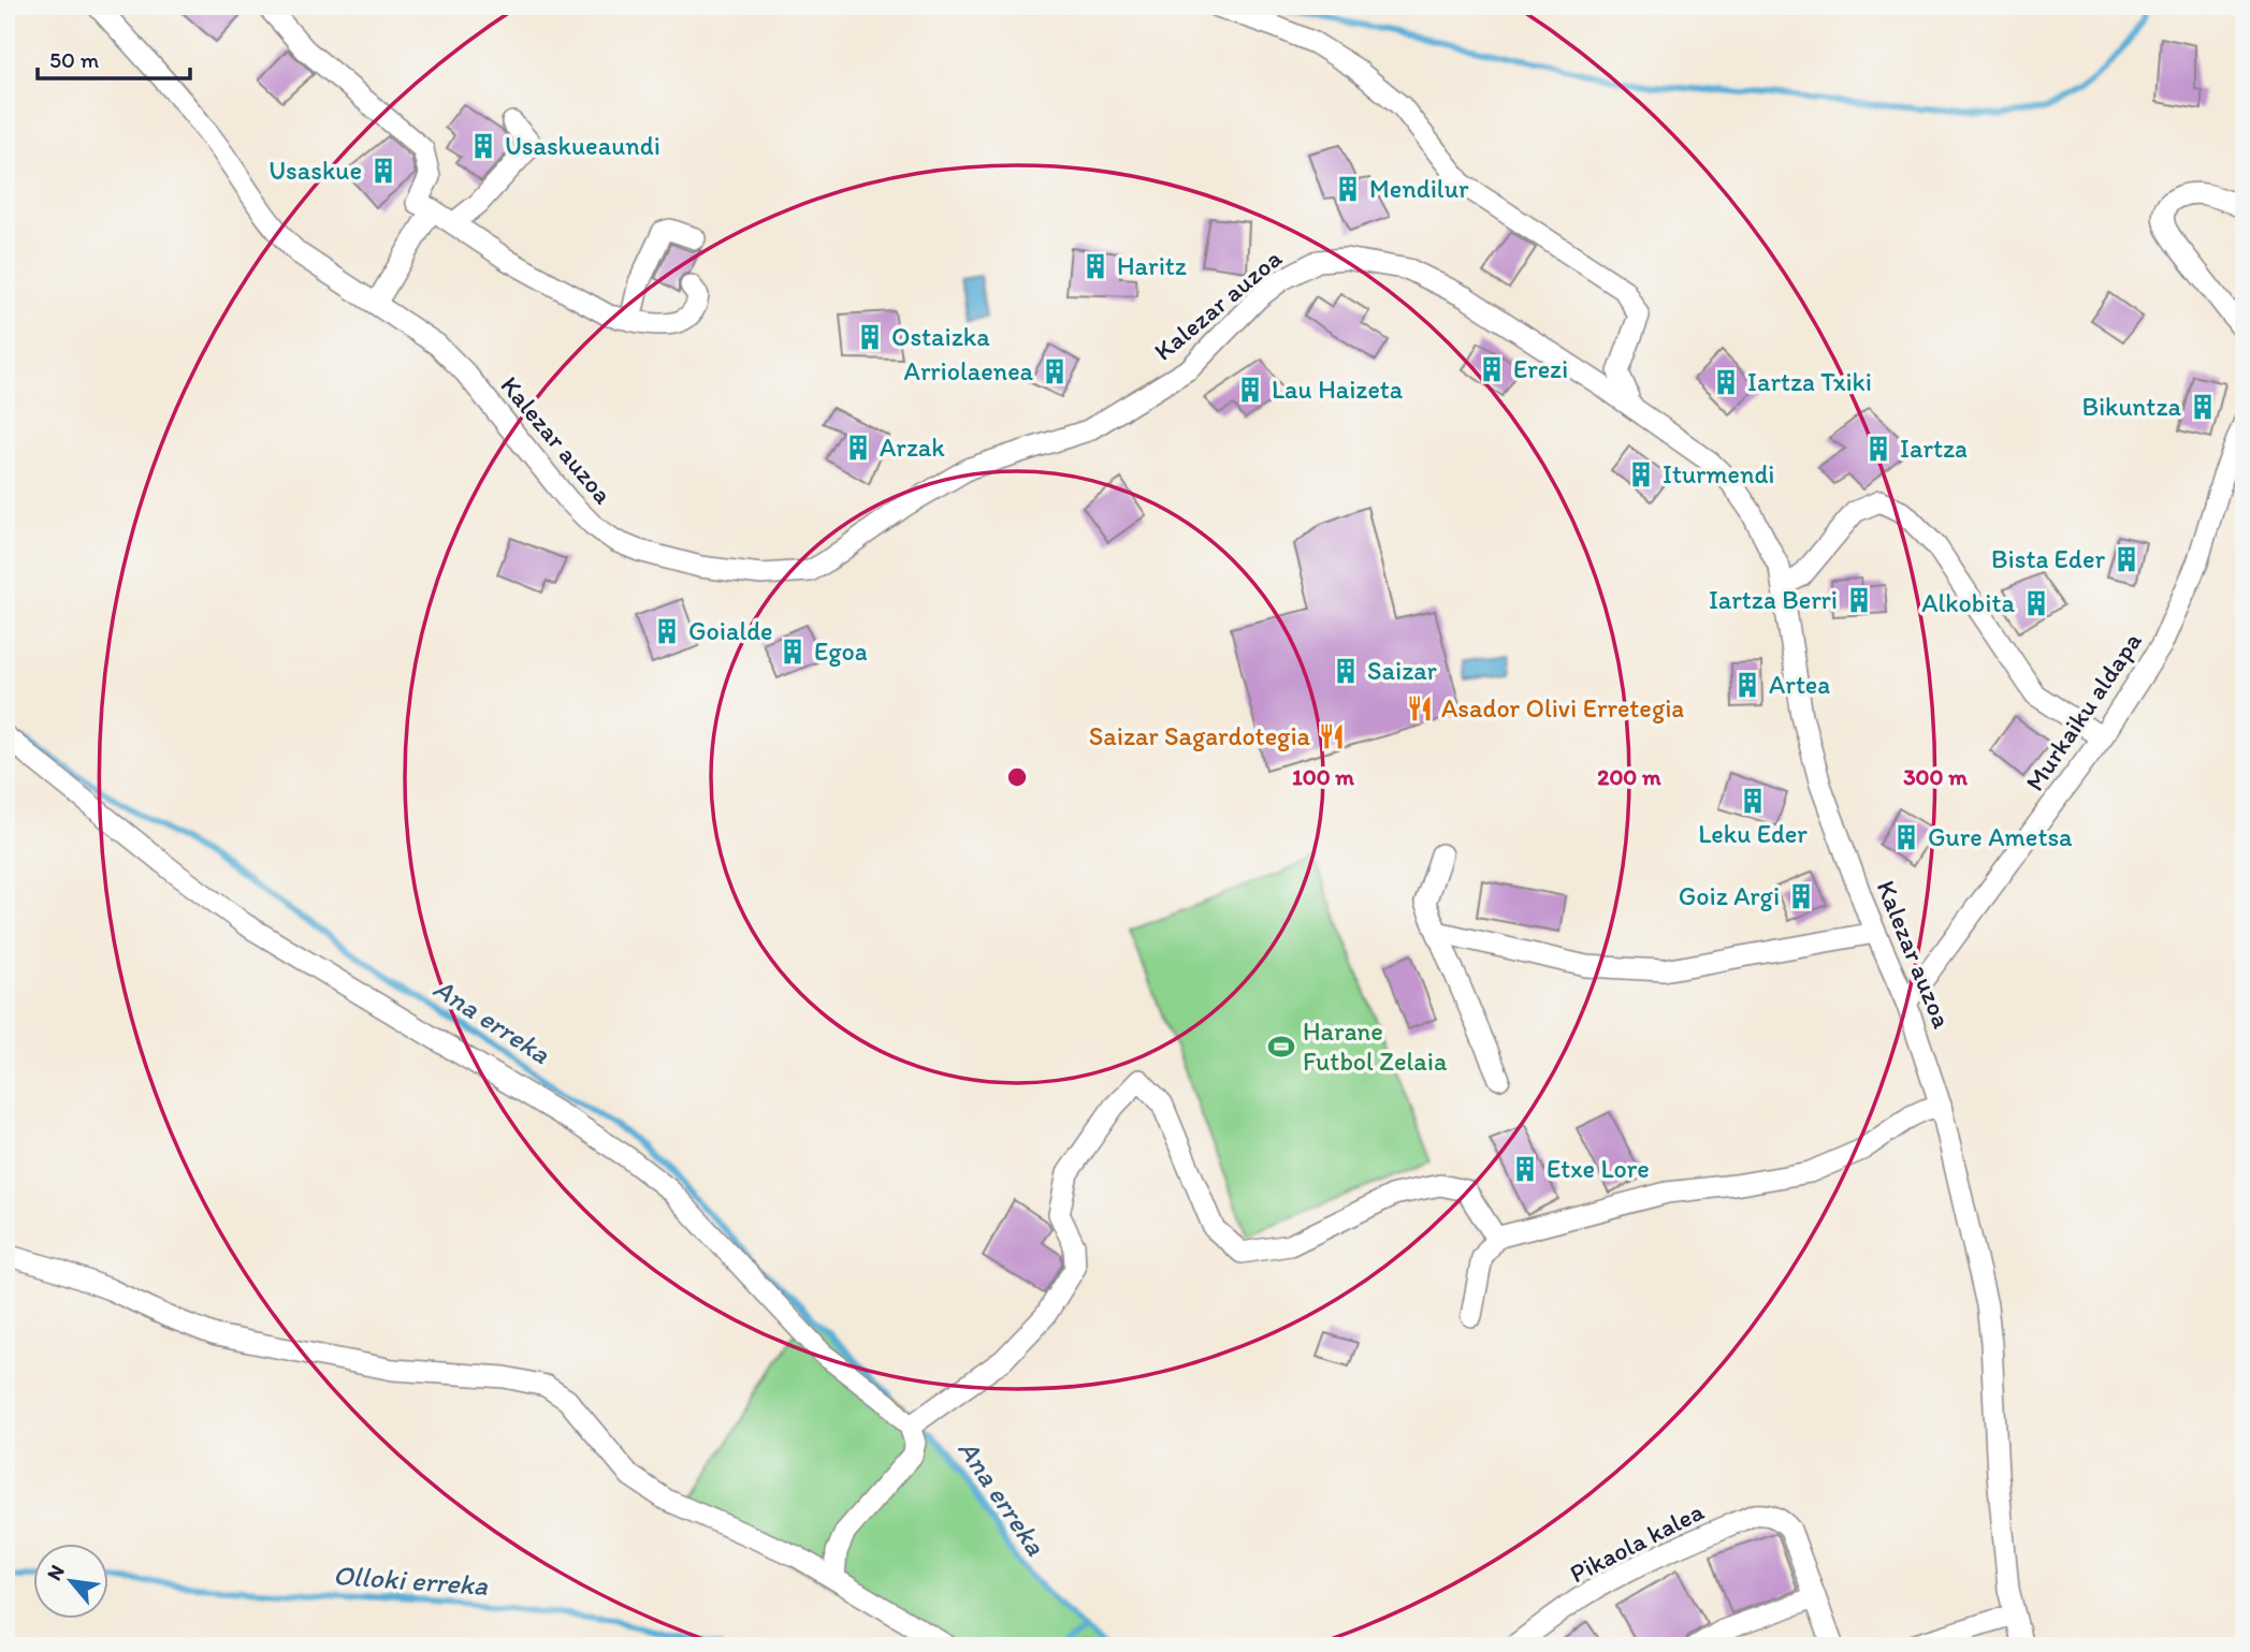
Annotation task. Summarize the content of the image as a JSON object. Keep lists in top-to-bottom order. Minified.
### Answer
{"streets":{"street":["Kalezar auzoa","Murkaiku aldapa","Pikaola kalea"]},"crossings":[["Kalezar auzoa","Murkaiku aldapa"]],"water":["Ana erreka","Olloki erreka"],"places":{"building":["Usaskueaundi","Usaskue","Mendilur","Haritz","Ostaizka","Erezi","Arriolaenea","Iartza Txiki","Lau Haizeta","Bikuntza","Arzak","Iartza","Iturmendi","Bista Eder","Iartza Berri","Alkobita","Goialde","Egoa","Saizar","Artea","Leku Eder","Gure Ametsa","Goiz Argi","Etxe Lore"],"restaurant":["Asador Olivi Erretegia","Saizar Sagardotegia"],"sports":["Harane Futbol Zelaia"]},"scale_bar":"50 m","north":"top left","rings":["100 m","200 m","300 m"]}
